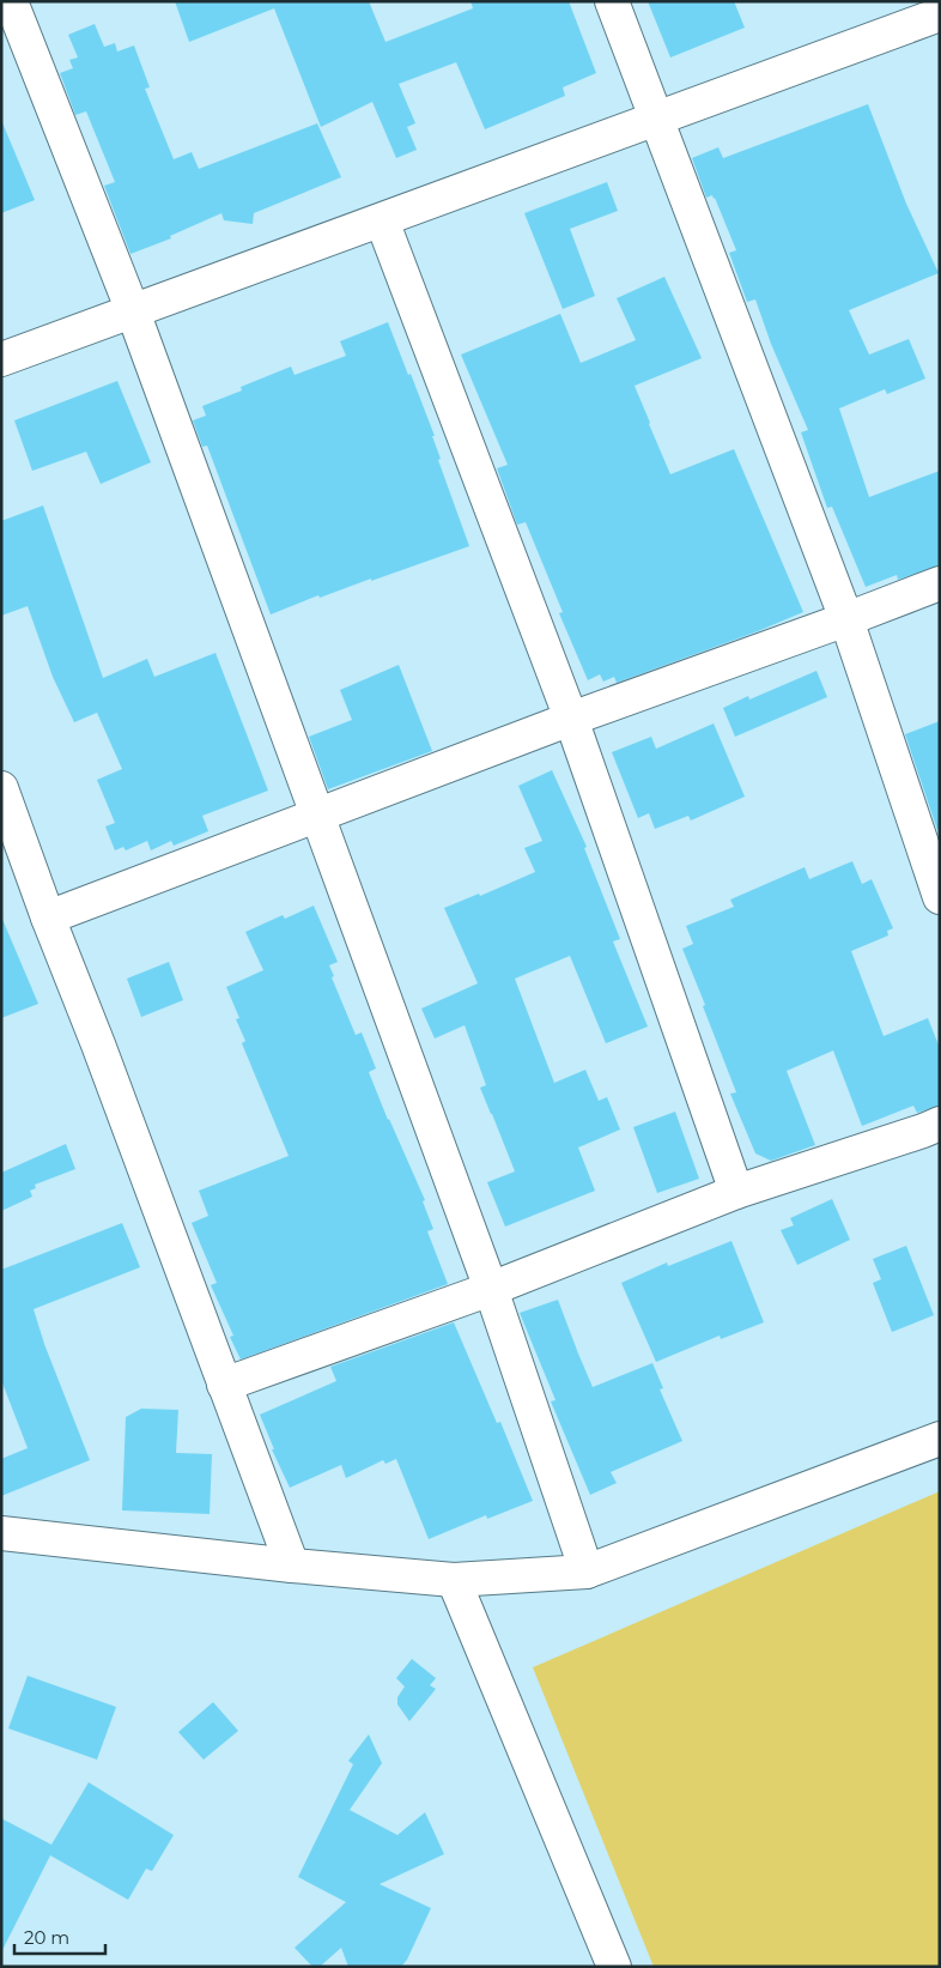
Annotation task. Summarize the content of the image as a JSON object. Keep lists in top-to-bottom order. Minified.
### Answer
{"scale_bar":"20 m"}
